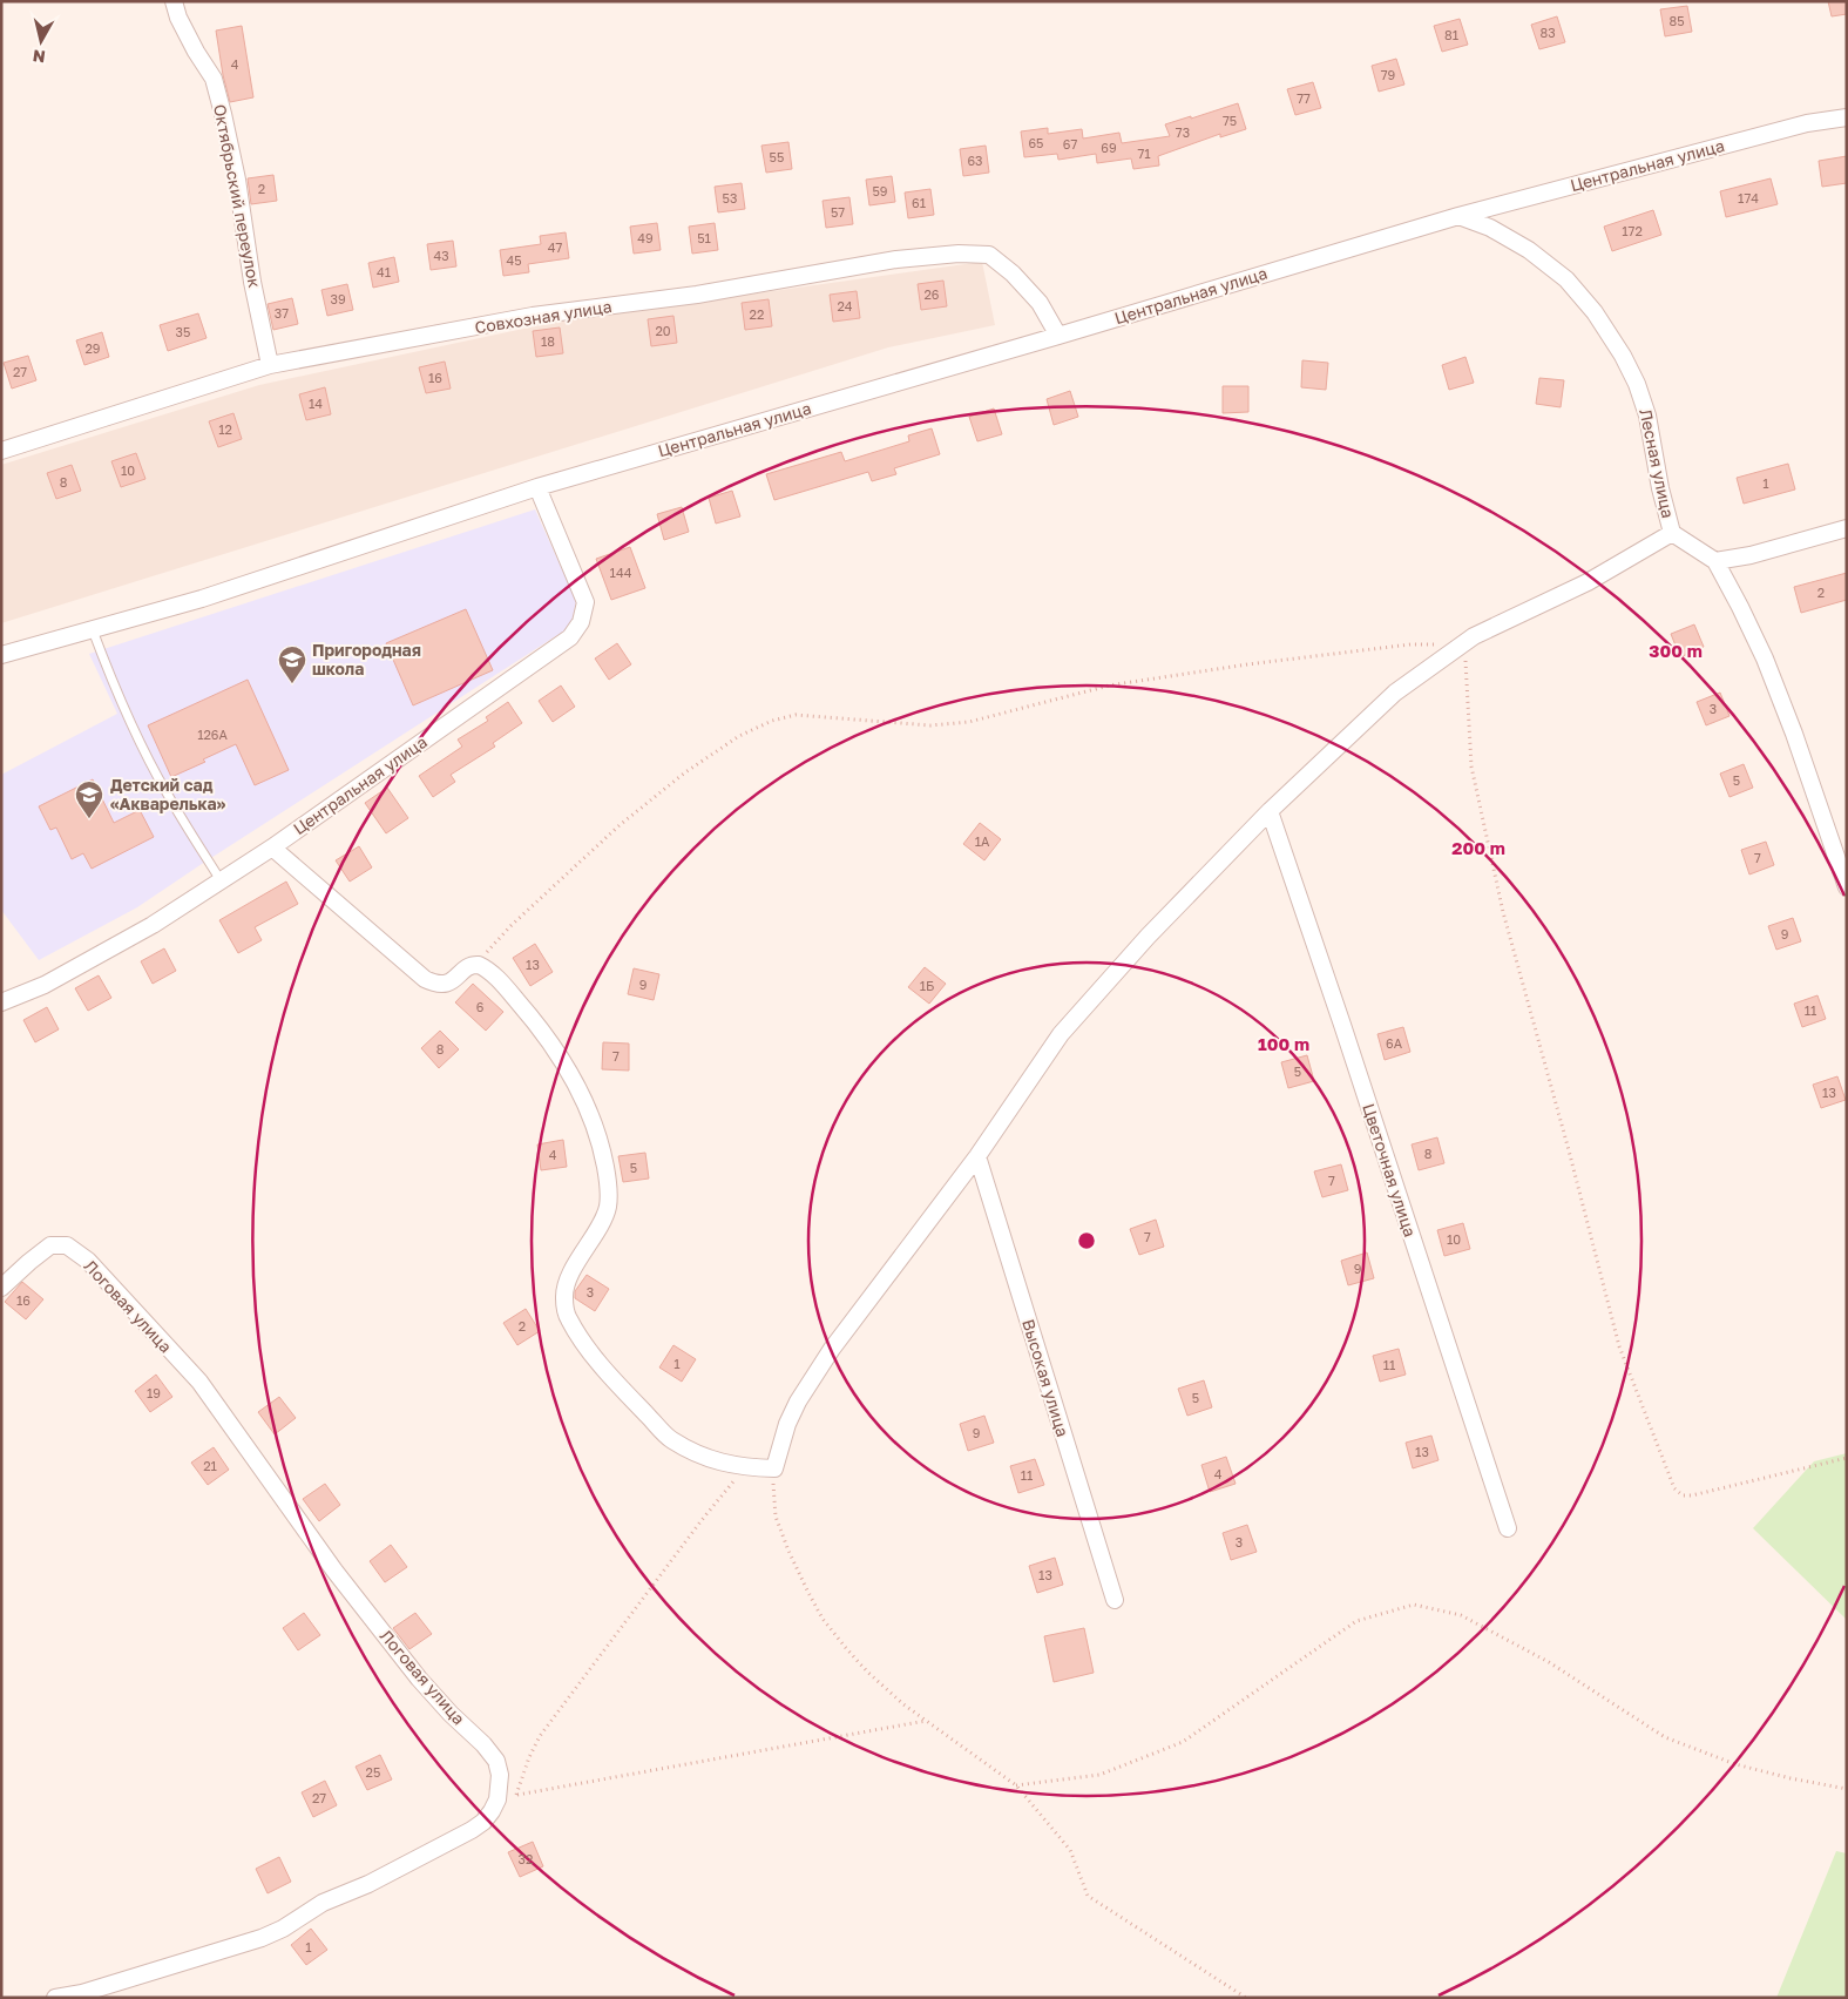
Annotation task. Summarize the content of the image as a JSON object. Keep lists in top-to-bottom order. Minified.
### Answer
{"streets":{"street":["Центральная улица","Октябрьский переулок","Совхозная улица","Лесная улица","Цветочная улица","Логовая улица","Высокая улица"]},"crossings":[["Центральная улица","Совхозная улица"],["Центральная улица","Лесная улица"],["Октябрьский переулок","Совхозная улица"]],"places":{"school or university":["Пригородная школа","Детский сад «Акварелька»"]},"house_numbers":["85","83","81","4","79","77","75","73","65","67","69","71","55","63","2","59","53","174","61","57","172","49","51","47","43","45","41","26","39","24","37","22","20","35","18","29","27","16","14","12","10","8","1","144","2","3","126А","5","1А","7","9","13","9","1Б","6","11","6А","8","7","5","13","8","4","5","7","7","10","9","3","16","2","1","11","19","5","9","13","21","4","11","3","13","25","27","32","1"],"north":"bottom","rings":["300 m","200 m","100 m"]}
